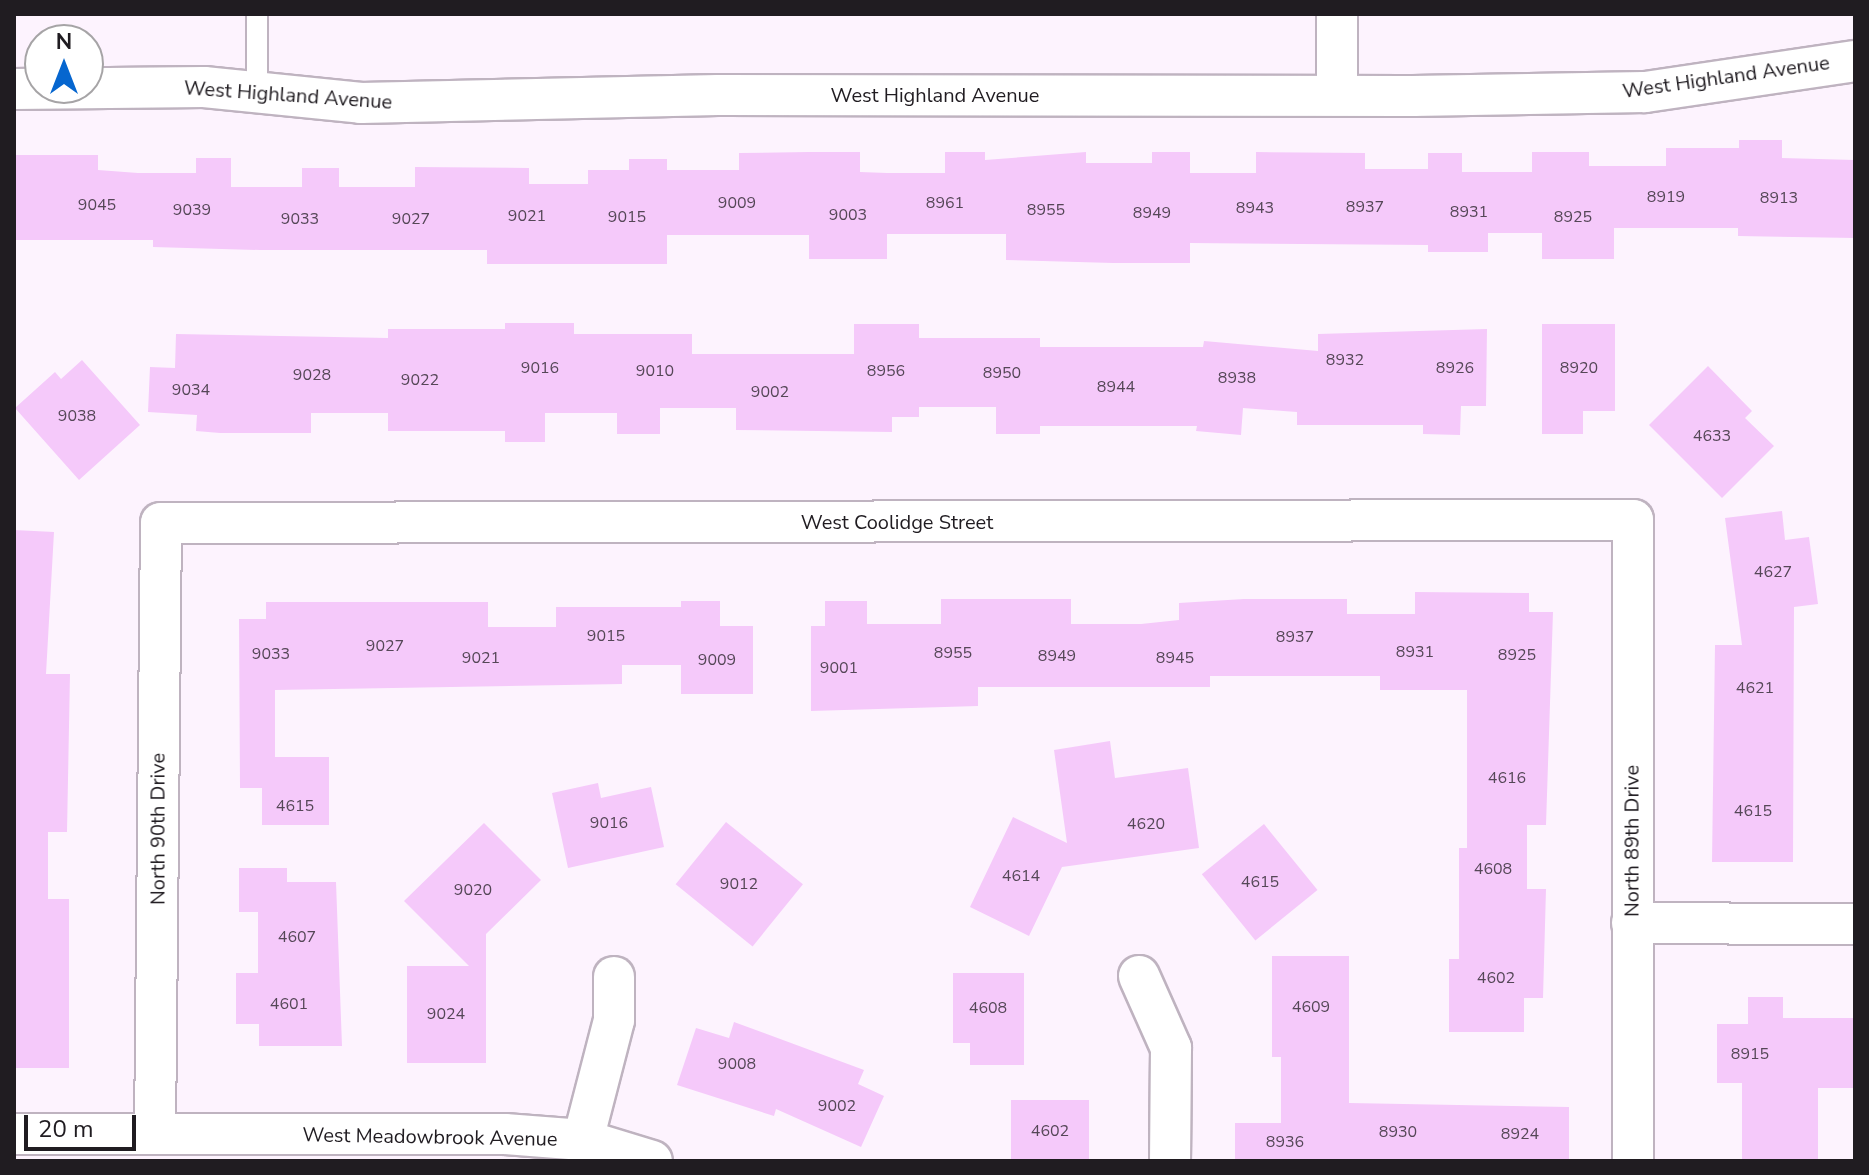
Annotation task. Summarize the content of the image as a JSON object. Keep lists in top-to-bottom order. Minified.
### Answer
{"streets":{"street":["West Highland Avenue","West Coolidge Street","North 90th Drive","North 89th Drive","West Meadowbrook Avenue"]},"crossings":[["West Coolidge Street","North 90th Drive"],["West Coolidge Street","North 89th Drive"],["North 90th Drive","West Meadowbrook Avenue"]],"house_numbers":["8919","8913","9009","8961","9045","8937","8943","9039","8955","8931","8949","9003","9021","9015","8925","9033","9027","8932","9016","8926","8920","9010","8956","8950","9028","8938","9022","8944","9034","9002","9038","4633","4627","9015","8937","9027","8931","8955","9033","8925","8949","9021","8945","9009","9001","4621","4616","4615","4615","9016","4620","4608","4614","4615","9012","9020","4607","4602","4601","4609","4608","9024","8915","9008","9002","4602","8930","8924","8936"],"scale_bar":"20 m","north":"top"}
